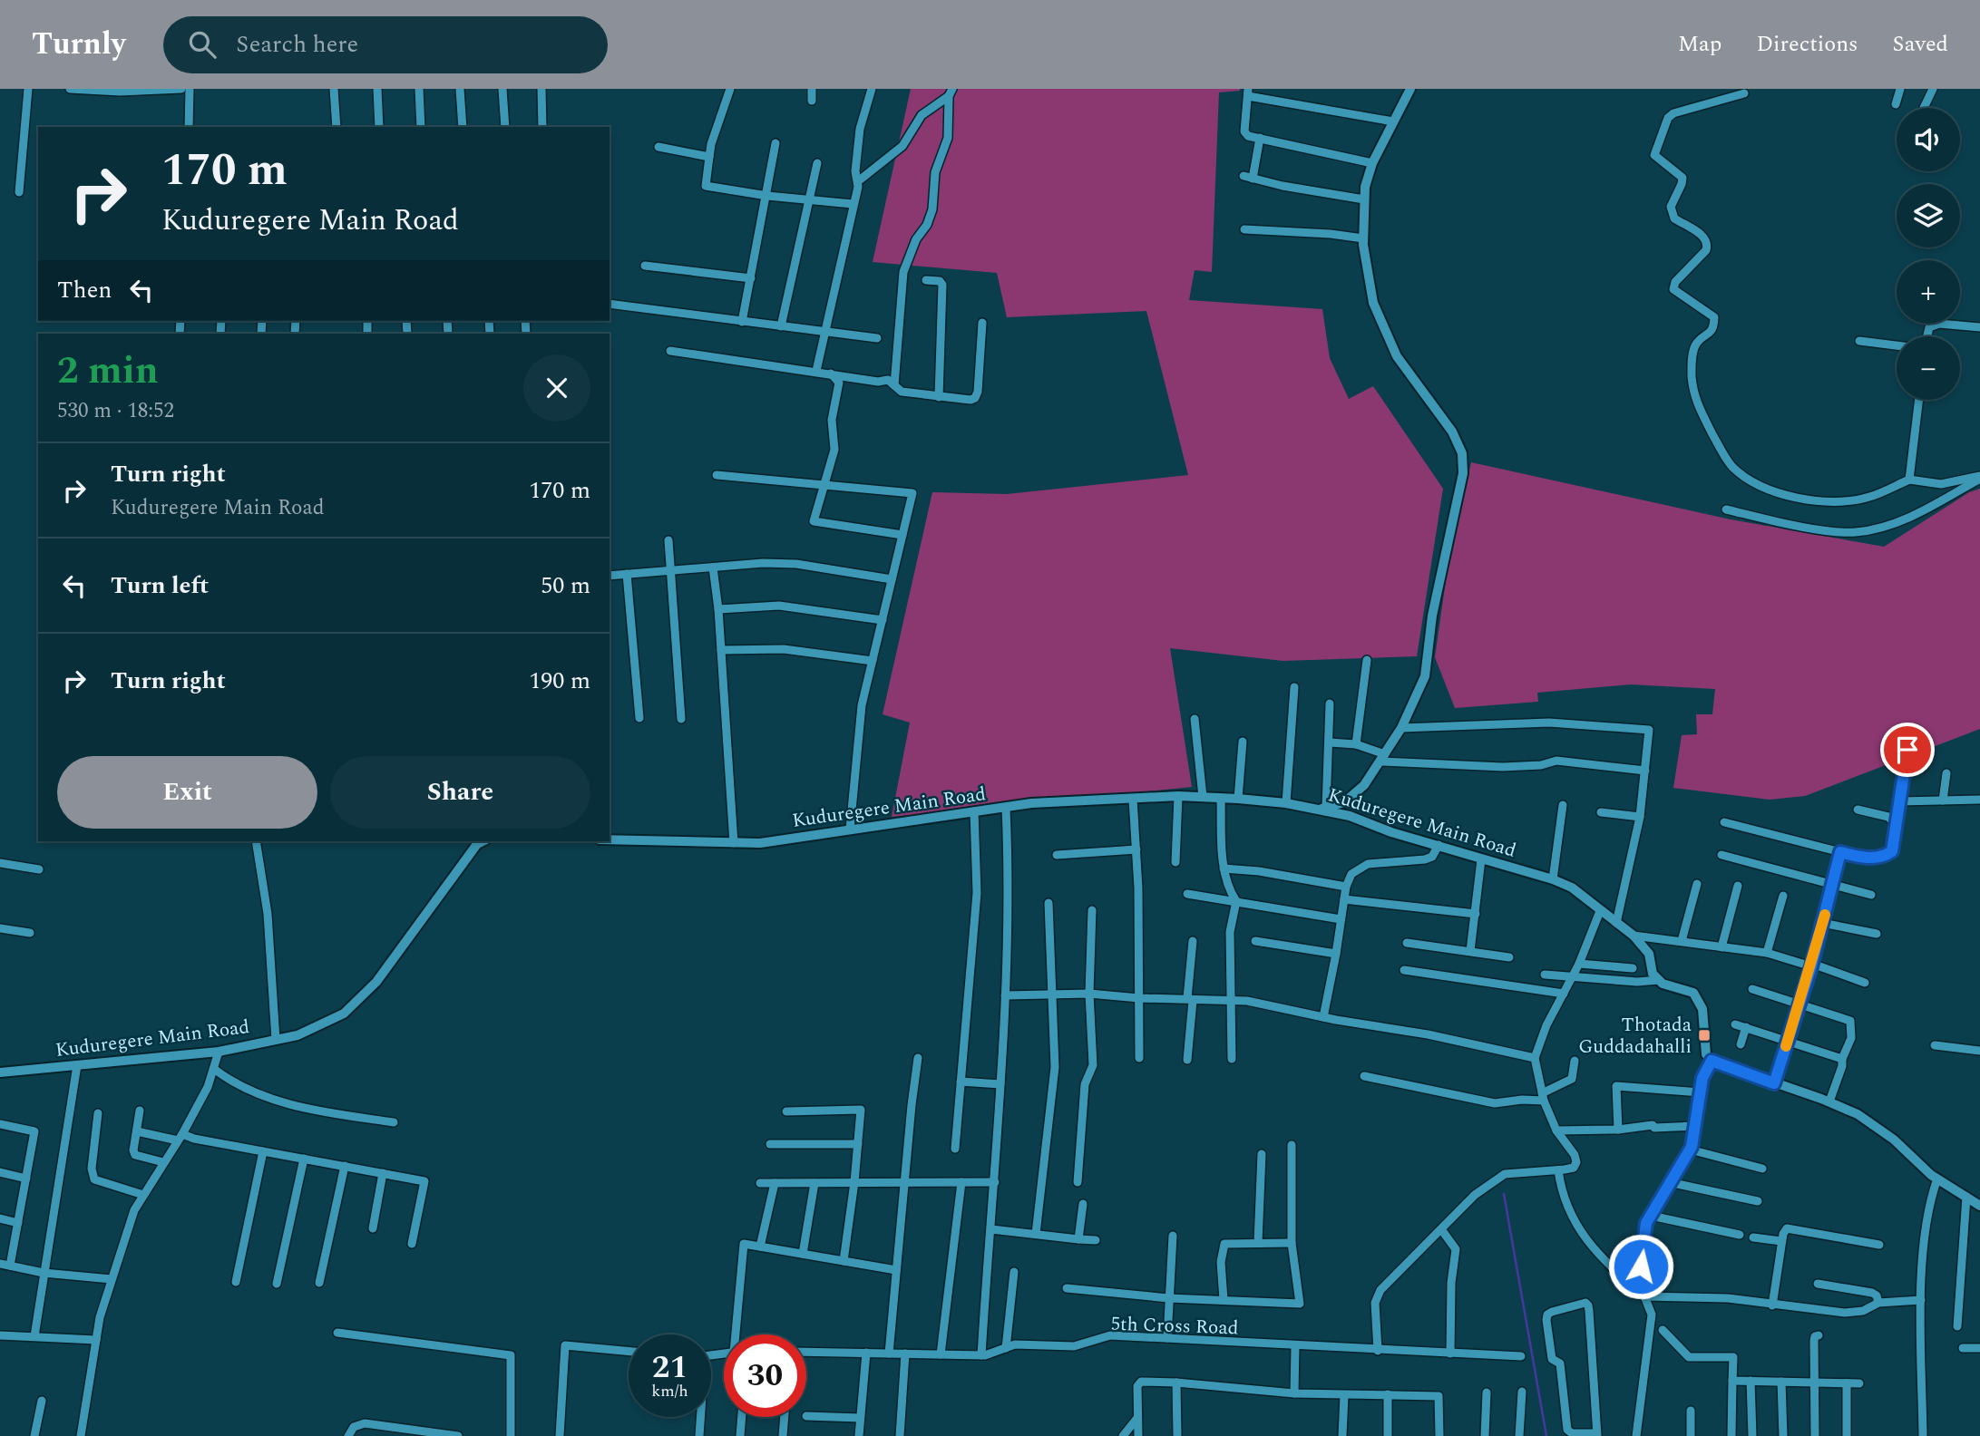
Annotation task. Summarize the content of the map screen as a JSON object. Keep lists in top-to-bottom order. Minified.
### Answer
{"streets":{"street":["Kuduregere Main Road","5th Cross Road"]},"places":{"transit":["Thotada Guddadahalli"]},"page":{"header":"Turnly","search":"Search here","nav":["Map","Directions","Saved"],"map_buttons":["+","−"],"turn":["170 m","Kuduregere Main Road"],"then":"Then","heading":["2 min","530 m · 18:52"],"list":[{"name":"Turn right","note":"Kuduregere Main Road","value":"170 m"},{"name":"Turn left","value":"50 m"},{"name":"Turn right","value":"190 m"}],"buttons":["Exit","Share"],"speed":"21 km/h","limit":"30"}}
